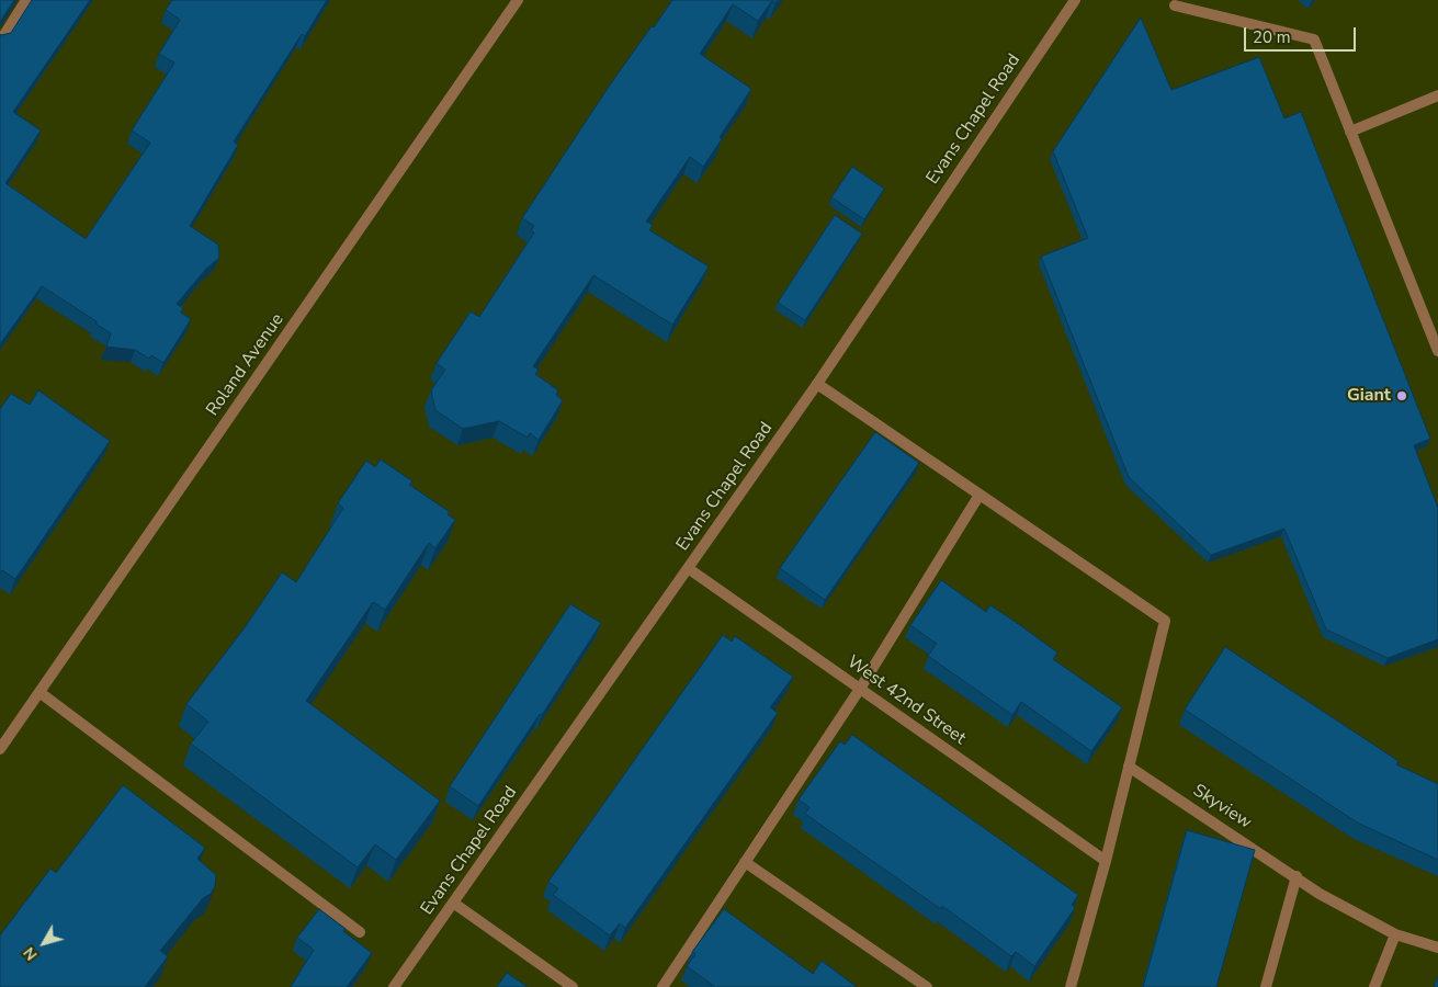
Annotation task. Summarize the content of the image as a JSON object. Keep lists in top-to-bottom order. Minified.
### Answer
{"streets":{"street":["Evans Chapel Road","Roland Avenue","West 42nd Street","Skyview"]},"crossings":[["Evans Chapel Road","West 42nd Street"]],"places":["Giant"],"scale_bar":"20 m","north":"bottom left"}
